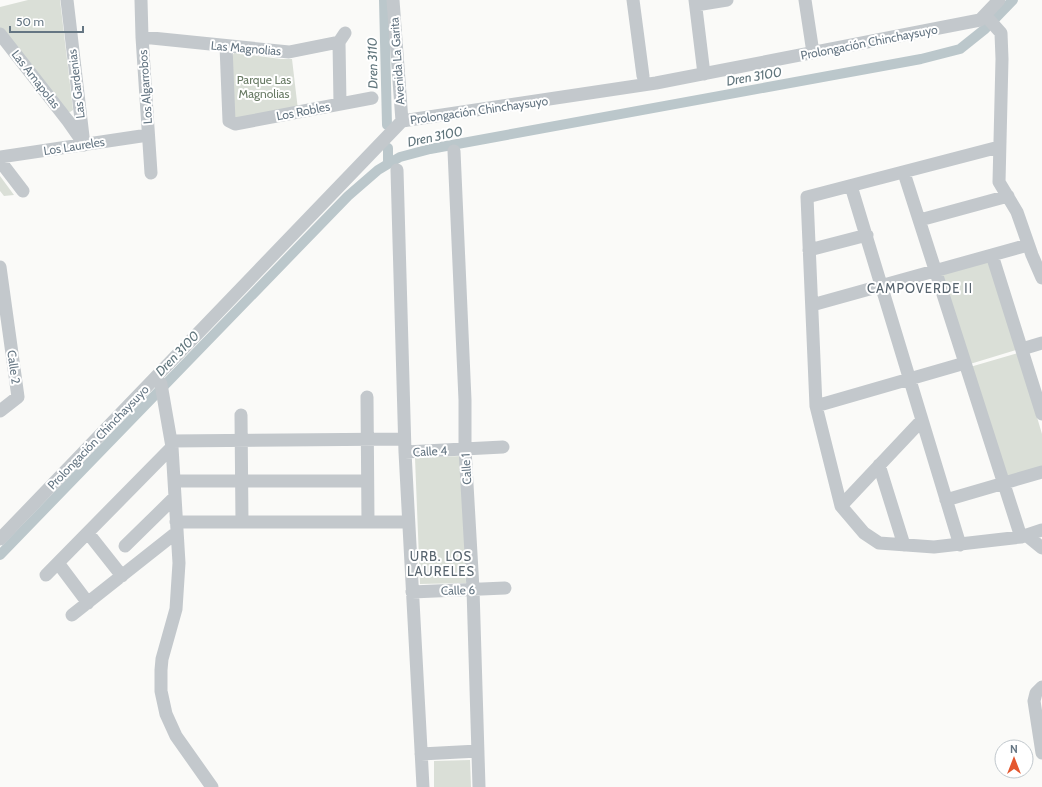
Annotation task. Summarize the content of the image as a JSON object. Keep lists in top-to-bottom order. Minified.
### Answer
{"streets":{"street":["Prolongación Chinchaysuyo","Las Magnolias","Avenida La Garita","Las Amapolas","Las Gardenias","Los Algarrobos","Los Robles","Los Laureles","Calle 2","Calle 4","Calle 1","Calle 6"]},"crossings":[["Prolongación Chinchaysuyo","Avenida La Garita"],["Las Magnolias","Los Algarrobos"],["Las Magnolias","Los Robles"],["Las Amapolas","Las Gardenias"],["Las Amapolas","Los Laureles"],["Las Gardenias","Los Laureles"],["Los Algarrobos","Los Laureles"],["Calle 4","Calle 1"],["Calle 1","Calle 6"]],"districts":["CAMPOVERDE II","URB. LOS LAURELES"],"water":["Dren 3110","Dren 3100"],"parks":["Parque Las Magnolias"],"scale_bar":"50 m","north":"top"}
